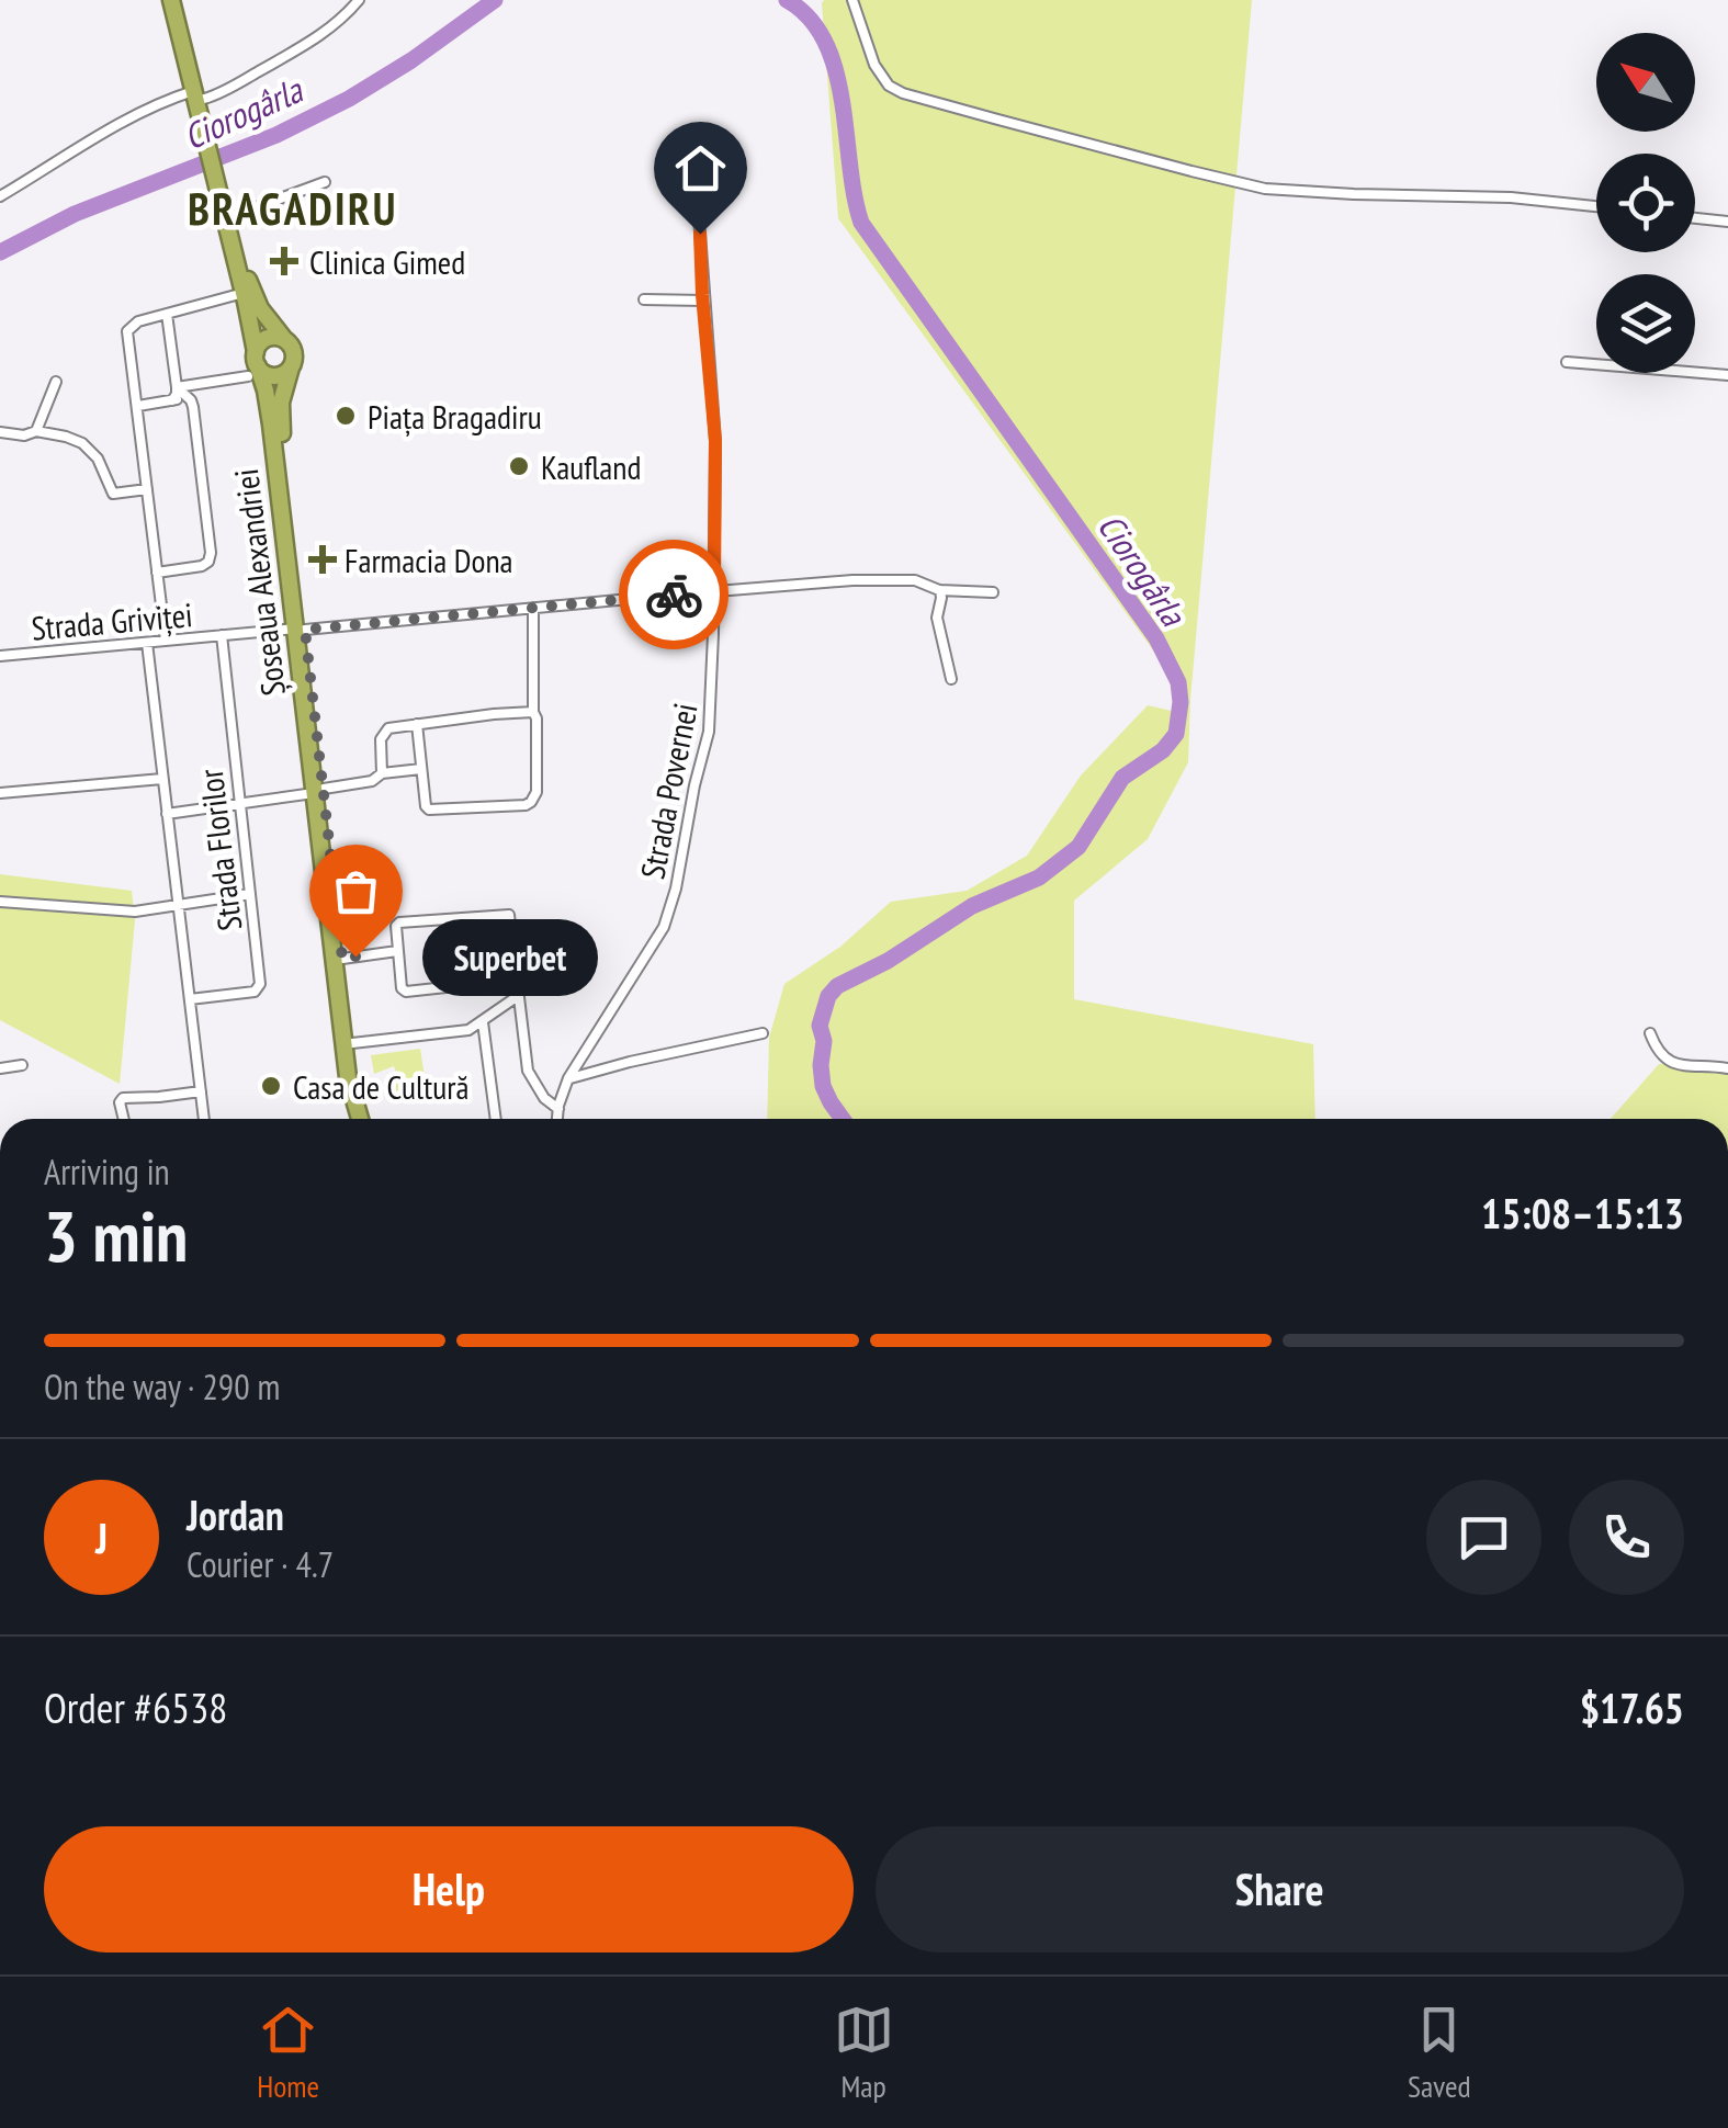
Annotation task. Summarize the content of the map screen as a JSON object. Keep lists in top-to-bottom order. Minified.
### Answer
{"streets":{"highway":["Șoseaua Alexandriei"],"street":["Strada Griviței","Strada Povernei","Strada Florilor"]},"crossings":[["Șoseaua Alexandriei","Strada Griviței"],["Strada Griviței","Strada Povernei"],["Strada Griviței","Strada Florilor"]],"districts":["BRAGADIRU"],"water":["Ciorogârla"],"places":{"health":["Clinica Gimed","Farmacia Dona"],"other":["Piața Bragadiru","Kaufland","Superbet","Casa de Cultură"]},"north":"top left","page":{"bubble":"Superbet","heading":["3 min","Arriving in","15:08–15:13"],"panel":["Jordan","Courier · 4.7","Order #6538","$17.65"],"bar":"On the way · 290 m","round":"J","buttons":["Help","Share"],"tabs":["Home","Map","Saved"]}}
